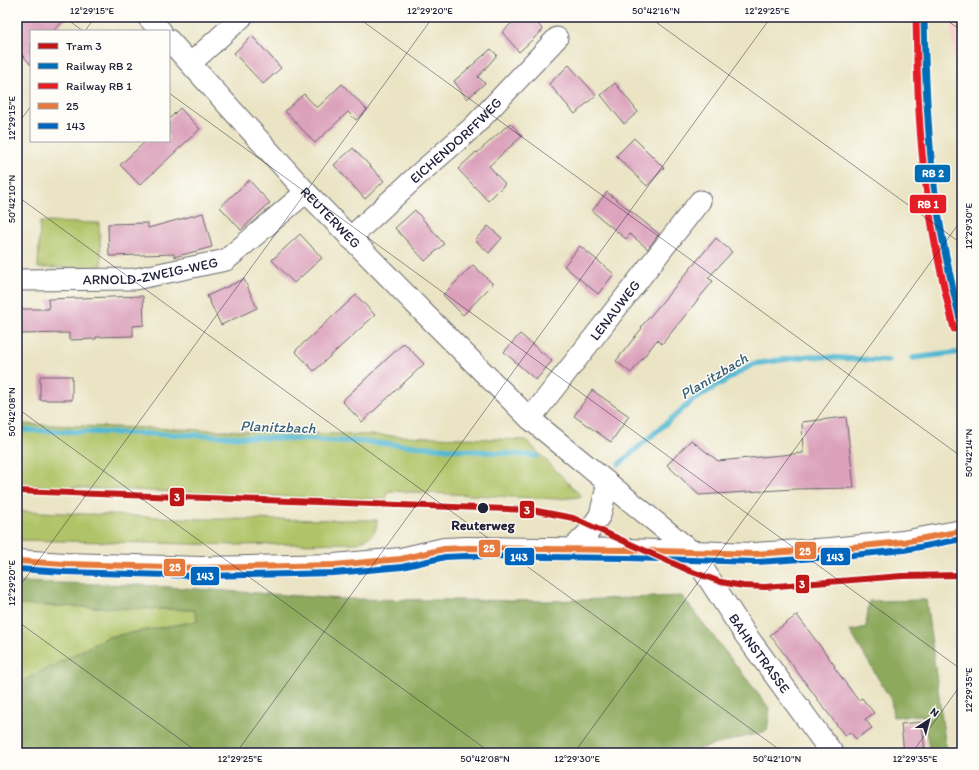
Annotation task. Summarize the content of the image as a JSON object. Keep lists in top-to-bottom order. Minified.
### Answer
{"streets":{"main road":["BAHNSTRASSE"],"street":["EICHENDORFFWEG","REUTERWEG","ARNOLD-ZWEIG-WEG","LENAUWEG"]},"crossings":[["EICHENDORFFWEG","REUTERWEG"],["REUTERWEG","ARNOLD-ZWEIG-WEG"],["REUTERWEG","LENAUWEG"],["REUTERWEG","BAHNSTRASSE"]],"water":["Planitzbach"],"places":["Reuterweg"],"lines":["tram line 3","transit line 25","transit line 143"],"legend":["Tram 3","Railway RB 2","Railway RB 1","25","143"],"north":"top right","coordinates":["12°29'15\"E","12°29'20\"E","50°42'16\"N","12°29'25\"E","50°42'10\"N","12°29'30\"E","50°42'08\"N","50°42'14\"N","12°29'35\"E"]}
